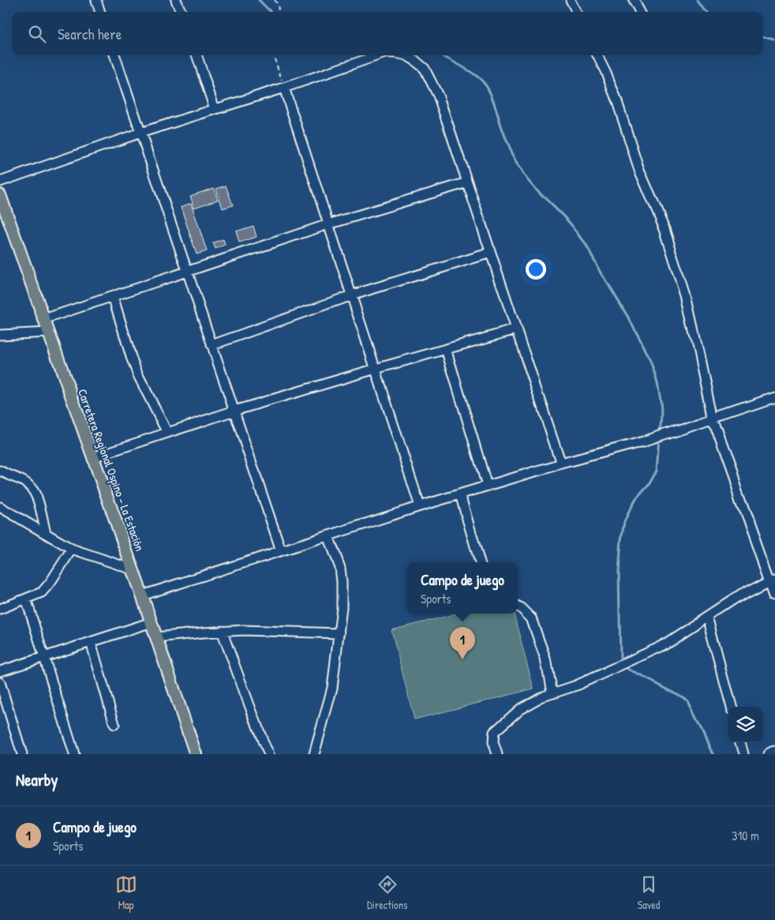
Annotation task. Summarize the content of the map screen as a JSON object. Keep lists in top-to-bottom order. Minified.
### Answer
{"streets":{"main road":["Carretera Regional Ospino - La Estación"]},"page":{"search":"Search here","popup":["Campo de juego","Sports"],"pins":"1","heading":"Nearby","list":[{"mark":"1","name":"Campo de juego","note":"Sports","value":"310 m"}],"nav":["Map","Directions","Saved"]}}
